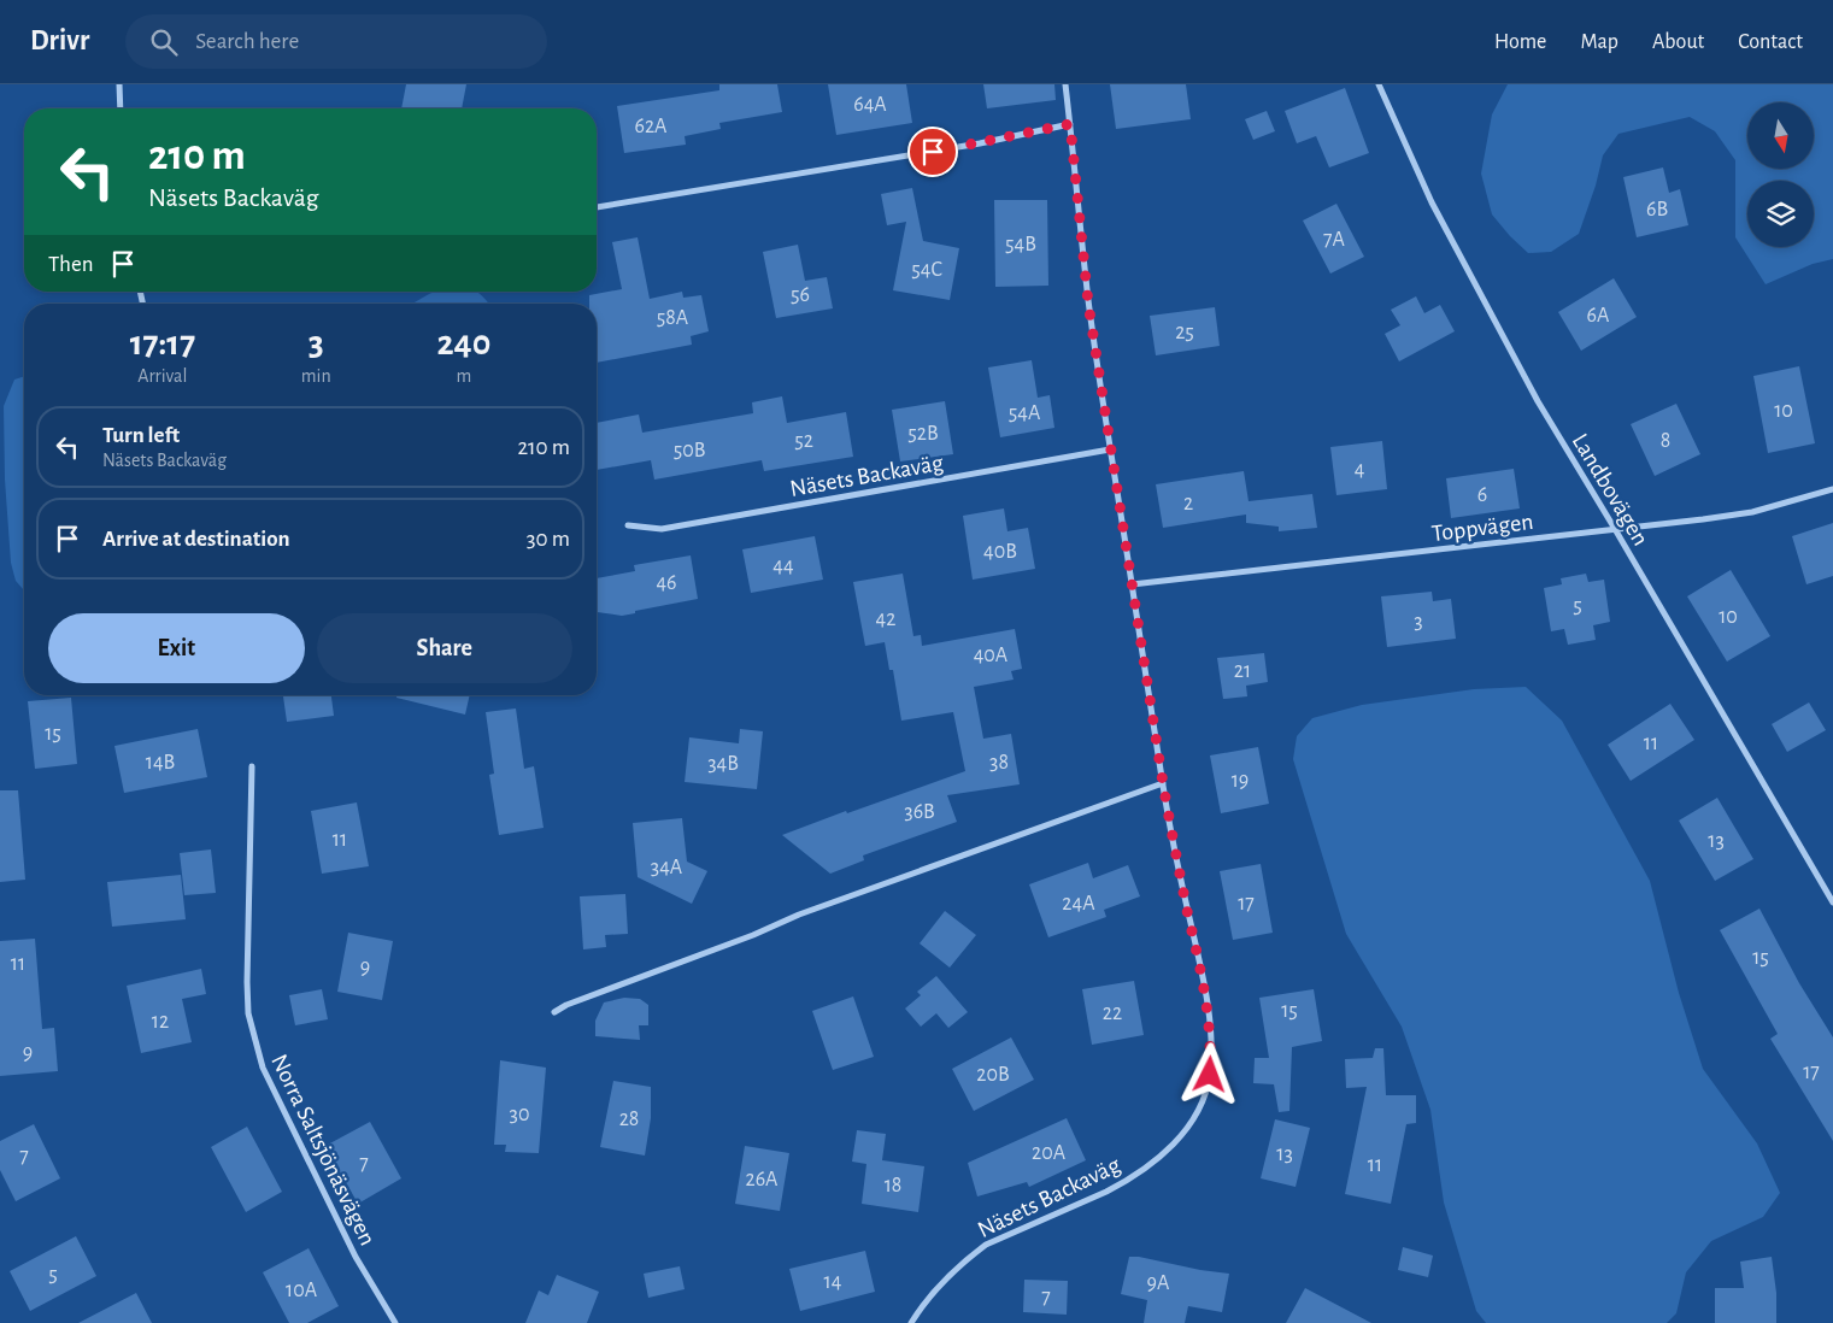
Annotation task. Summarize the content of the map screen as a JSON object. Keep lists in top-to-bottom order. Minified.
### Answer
{"streets":{"street":["Näsets Backaväg","Landbovägen","Toppvägen","Norra Saltsjönäsvägen"]},"crossings":[["Näsets Backaväg","Toppvägen"],["Landbovägen","Toppvägen"]],"house_numbers":["64A","62A","6B","7A","54B","54C","56","6A","58A","25","10","54A","52B","52","8","50B","4","6","2","40B","44","46","5","10","42","3","40A","21","15","11","14B","38","34B","19","36B","11","13","34A","24A","17","15","11","9","15","22","12","9","17","20B","30","28","20A","13","7","7","11","26A","18","5","14","9A","10A","7"],"north":"bottom","page":{"header":"Drivr","search":"Search here","nav":["Home","Map","About","Contact"],"turn":["210 m","Näsets Backaväg"],"then":"Then","eta":["17:17","Arrival","3","min","240","m"],"list":[{"name":"Turn left","note":"Näsets Backaväg","value":"210 m"},{"name":"Arrive at destination","value":"30 m"}],"buttons":["Exit","Share"]}}
